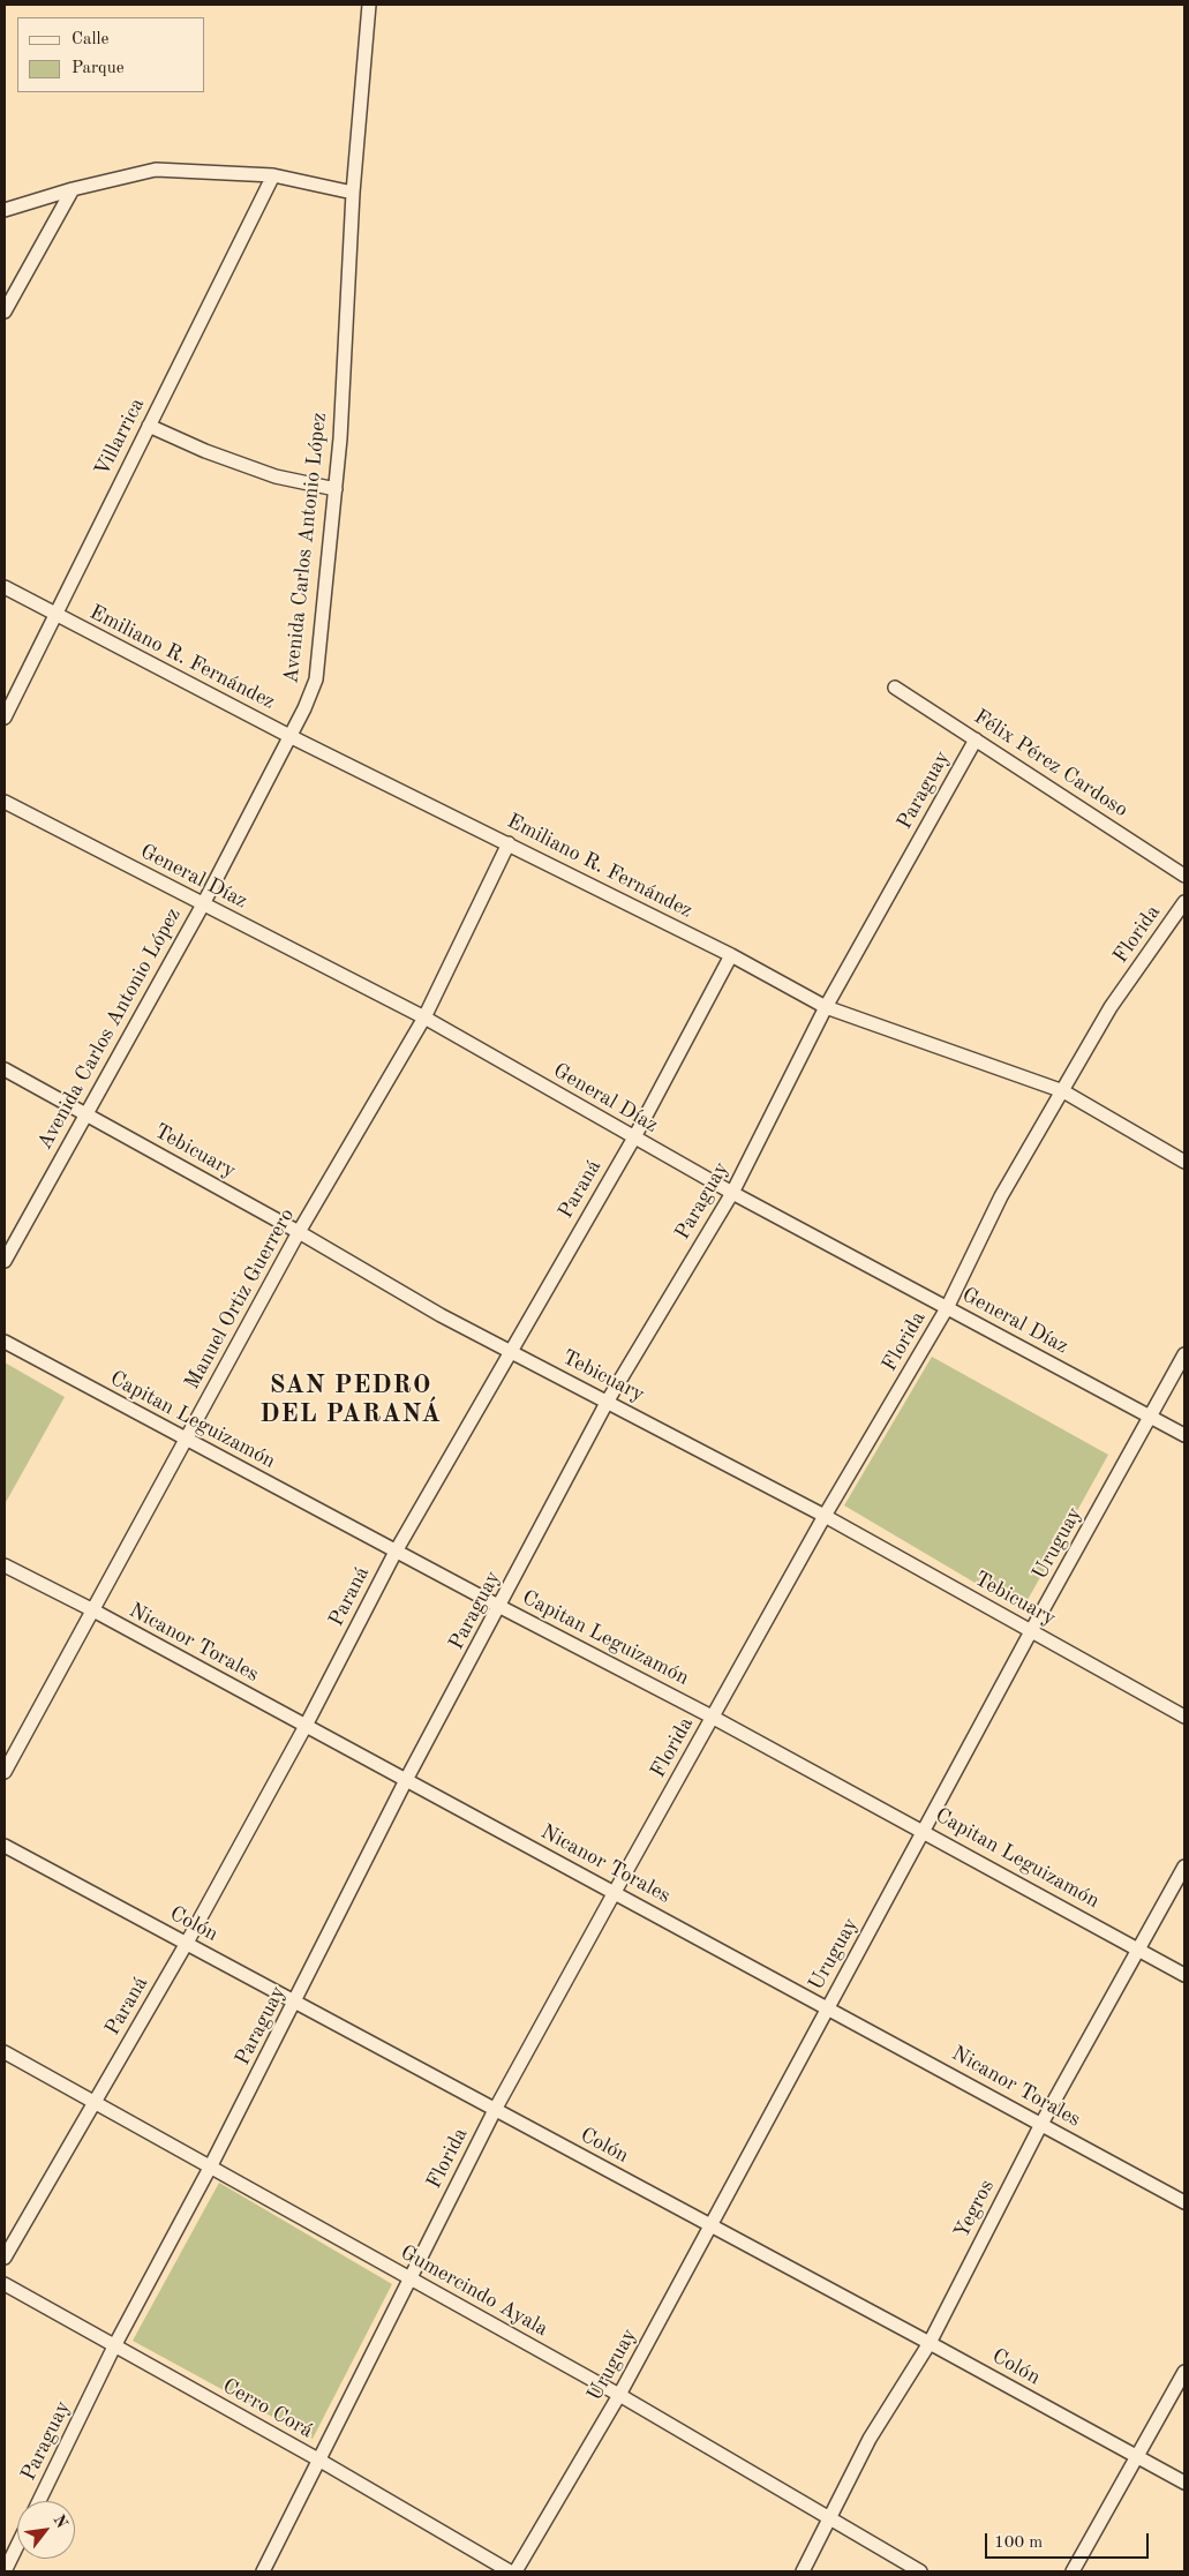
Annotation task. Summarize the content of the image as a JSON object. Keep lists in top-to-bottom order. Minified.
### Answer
{"streets":{"street":["Villarrica","Avenida Carlos Antonio López","Emiliano R. Fernández","Félix Pérez Cardoso","Paraguay","General Díaz","Florida","Tebicuary","Paraná","Manuel Ortiz Guerrero","Capitan Leguizamón","Uruguay","Nicanor Torales","Colón","Yegros","Gumercindo Ayala","Cerro Corá"]},"crossings":[["Villarrica","Emiliano R. Fernández"],["Avenida Carlos Antonio López","Emiliano R. Fernández"],["Avenida Carlos Antonio López","General Díaz"],["Avenida Carlos Antonio López","Tebicuary"],["Emiliano R. Fernández","Paraguay"],["Emiliano R. Fernández","Florida"],["Emiliano R. Fernández","Paraná"],["Emiliano R. Fernández","Manuel Ortiz Guerrero"],["Félix Pérez Cardoso","Paraguay"],["Paraguay","General Díaz"],["Paraguay","Tebicuary"],["Paraguay","Capitan Leguizamón"],["Paraguay","Nicanor Torales"],["Paraguay","Colón"],["Paraguay","Gumercindo Ayala"],["Paraguay","Cerro Corá"],["General Díaz","Florida"],["General Díaz","Paraná"],["General Díaz","Manuel Ortiz Guerrero"],["General Díaz","Uruguay"],["Florida","Tebicuary"],["Florida","Capitan Leguizamón"],["Florida","Nicanor Torales"],["Florida","Colón"],["Florida","Gumercindo Ayala"],["Florida","Cerro Corá"],["Tebicuary","Paraná"],["Tebicuary","Manuel Ortiz Guerrero"],["Tebicuary","Uruguay"],["Paraná","Capitan Leguizamón"],["Paraná","Nicanor Torales"],["Paraná","Colón"],["Paraná","Gumercindo Ayala"],["Manuel Ortiz Guerrero","Capitan Leguizamón"],["Manuel Ortiz Guerrero","Nicanor Torales"],["Capitan Leguizamón","Uruguay"],["Capitan Leguizamón","Yegros"],["Uruguay","Nicanor Torales"],["Uruguay","Colón"],["Uruguay","Gumercindo Ayala"],["Nicanor Torales","Yegros"],["Colón","Yegros"],["Yegros","Gumercindo Ayala"]],"districts":["SAN PEDRO DEL PARANÁ"],"legend":["Calle","Parque"],"scale_bar":"100 m","north":"top right"}
